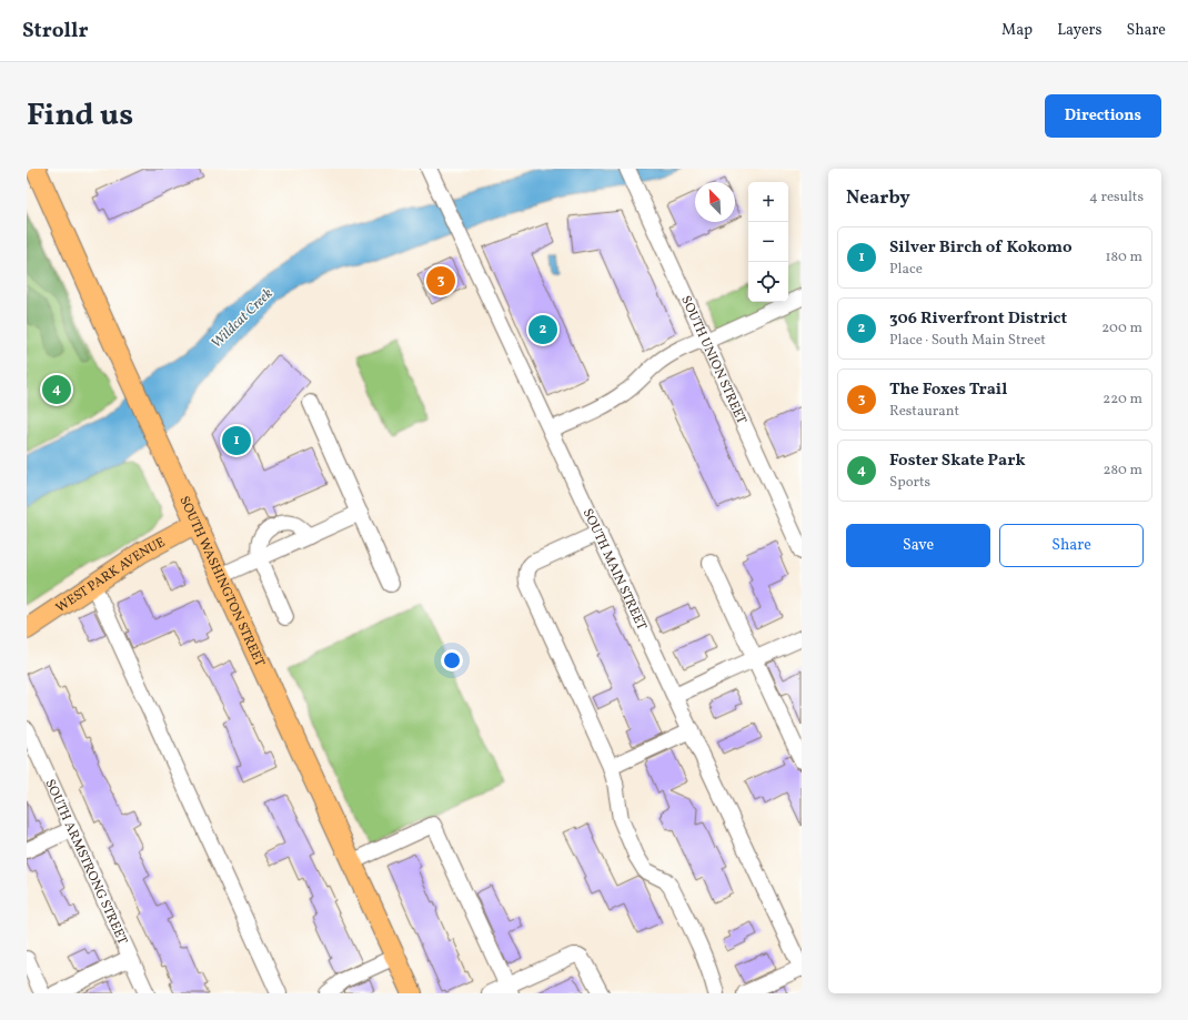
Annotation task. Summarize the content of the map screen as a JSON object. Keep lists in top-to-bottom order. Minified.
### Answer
{"streets":{"main road":["WEST PARK AVENUE","SOUTH WASHINGTON STREET"],"street":["SOUTH UNION STREET","SOUTH MAIN STREET","SOUTH ARMSTRONG STREET"]},"crossings":[["WEST PARK AVENUE","SOUTH WASHINGTON STREET"]],"water":["Wildcat Creek"],"north":"top left","page":{"header":"Strollr","nav":["Map","Layers","Share"],"title":"Find us","buttons":["Directions",["Save","Share"]],"heading":["Nearby","4 results"],"map_buttons":["+","−"],"list":[{"mark":"1","name":"Silver Birch of Kokomo","note":"Place","value":"180 m"},{"mark":"2","name":"306 Riverfront District","note":"Place · South Main Street","value":"200 m"},{"mark":"3","name":"The Foxes Trail","note":"Restaurant","value":"220 m"},{"mark":"4","name":"Foster Skate Park","note":"Sports","value":"280 m"}],"pins":["3","2","4","1"]}}
